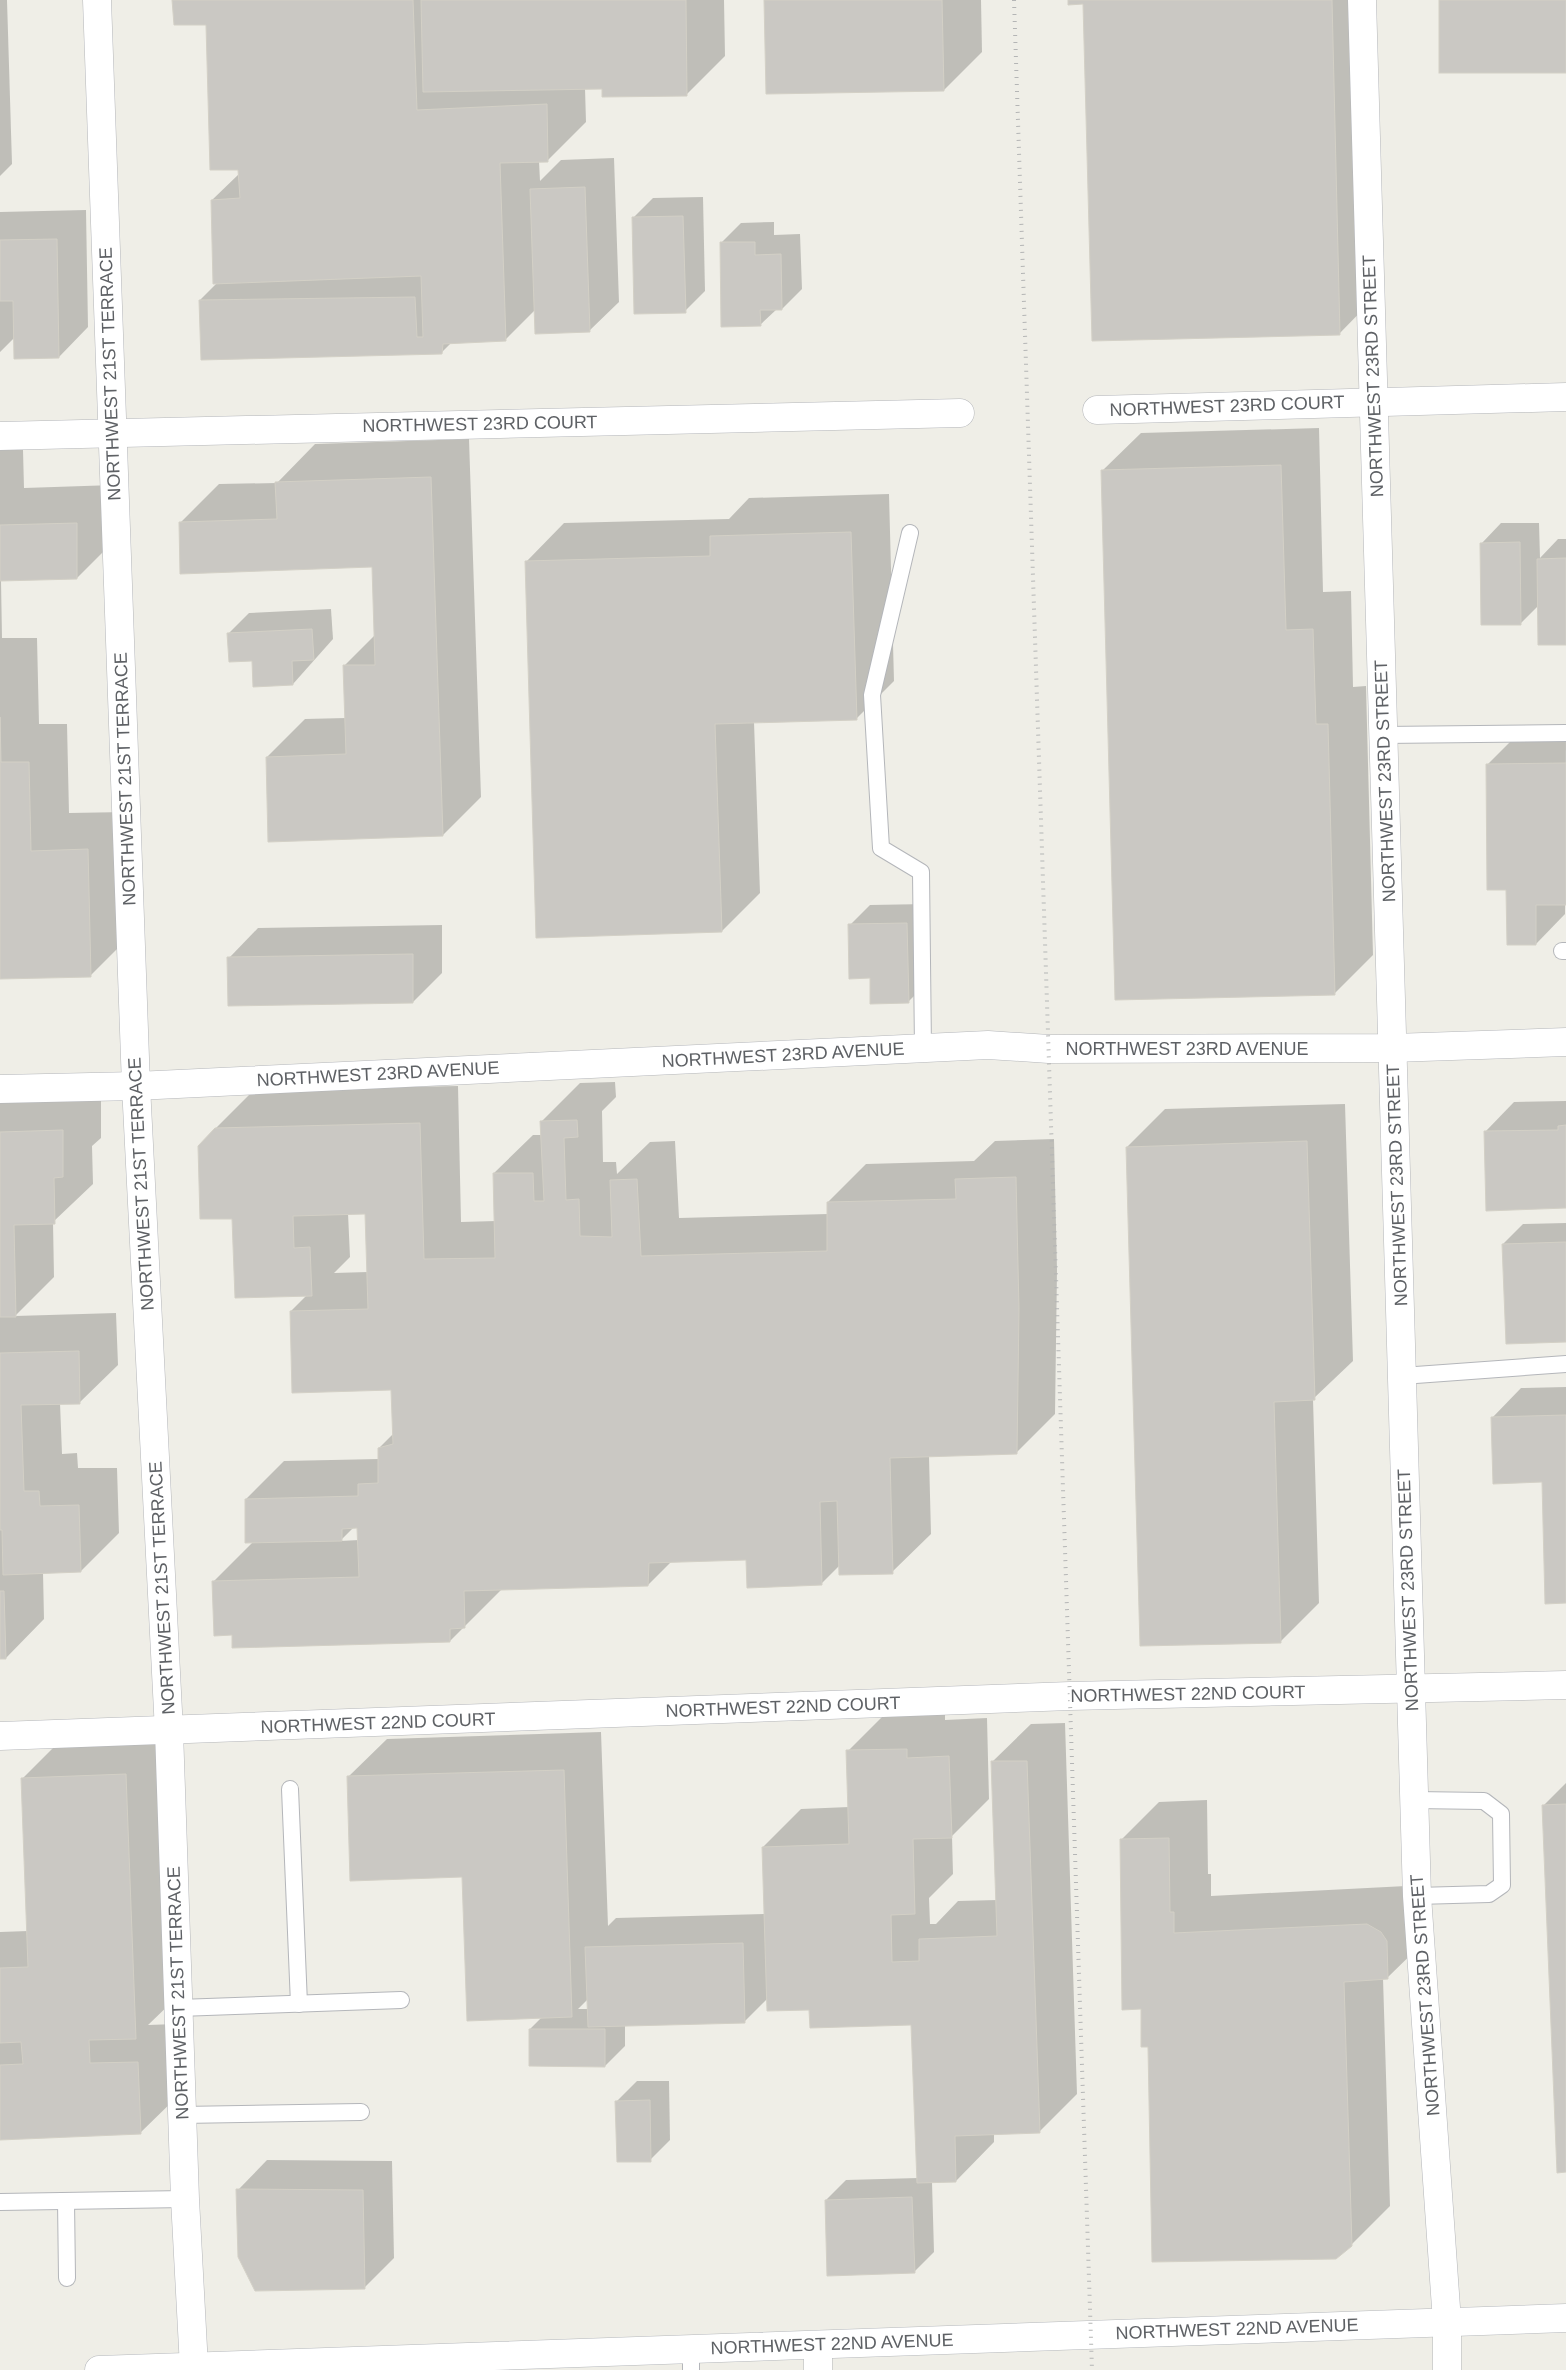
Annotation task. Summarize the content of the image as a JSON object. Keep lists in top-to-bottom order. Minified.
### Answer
{"streets":{"street":["NORTHWEST 21ST TERRACE","NORTHWEST 23RD STREET","NORTHWEST 23RD COURT","NORTHWEST 23RD AVENUE","NORTHWEST 22ND COURT","NORTHWEST 22ND AVENUE"]},"crossings":[["NORTHWEST 21ST TERRACE","NORTHWEST 23RD COURT"],["NORTHWEST 21ST TERRACE","NORTHWEST 23RD AVENUE"],["NORTHWEST 21ST TERRACE","NORTHWEST 22ND COURT"],["NORTHWEST 21ST TERRACE","NORTHWEST 22ND AVENUE"],["NORTHWEST 23RD STREET","NORTHWEST 23RD COURT"],["NORTHWEST 23RD STREET","NORTHWEST 23RD AVENUE"],["NORTHWEST 23RD STREET","NORTHWEST 22ND COURT"],["NORTHWEST 23RD STREET","NORTHWEST 22ND AVENUE"]]}
